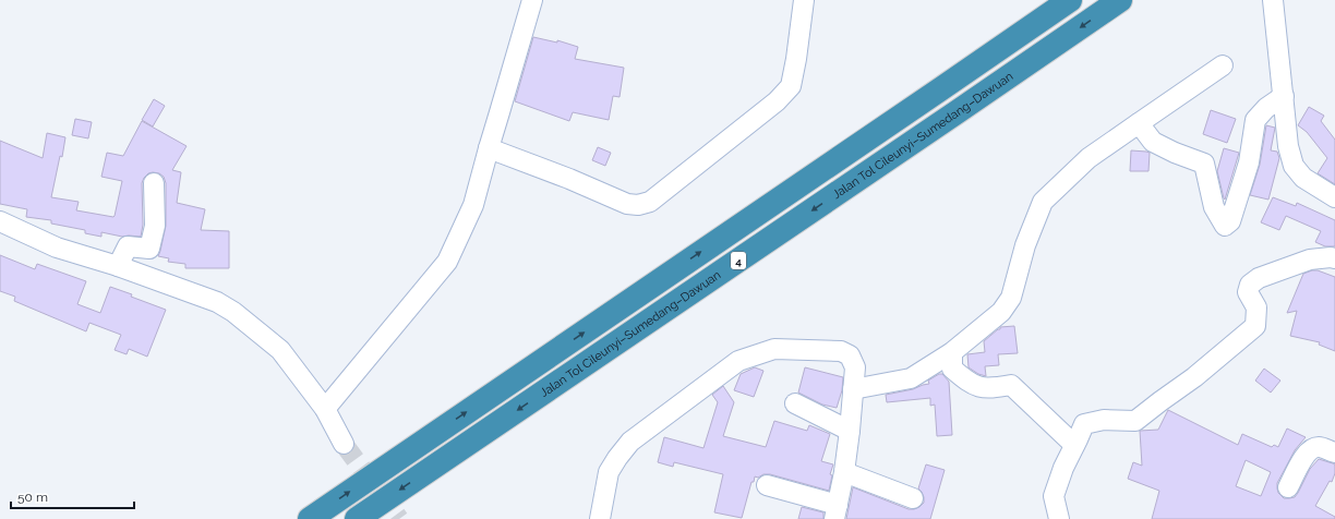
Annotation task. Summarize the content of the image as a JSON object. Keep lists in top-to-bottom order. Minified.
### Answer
{"streets":{"highway":["Jalan Tol Cileunyi–Sumedang–Dawuan","4"]},"scale_bar":"50 m"}
